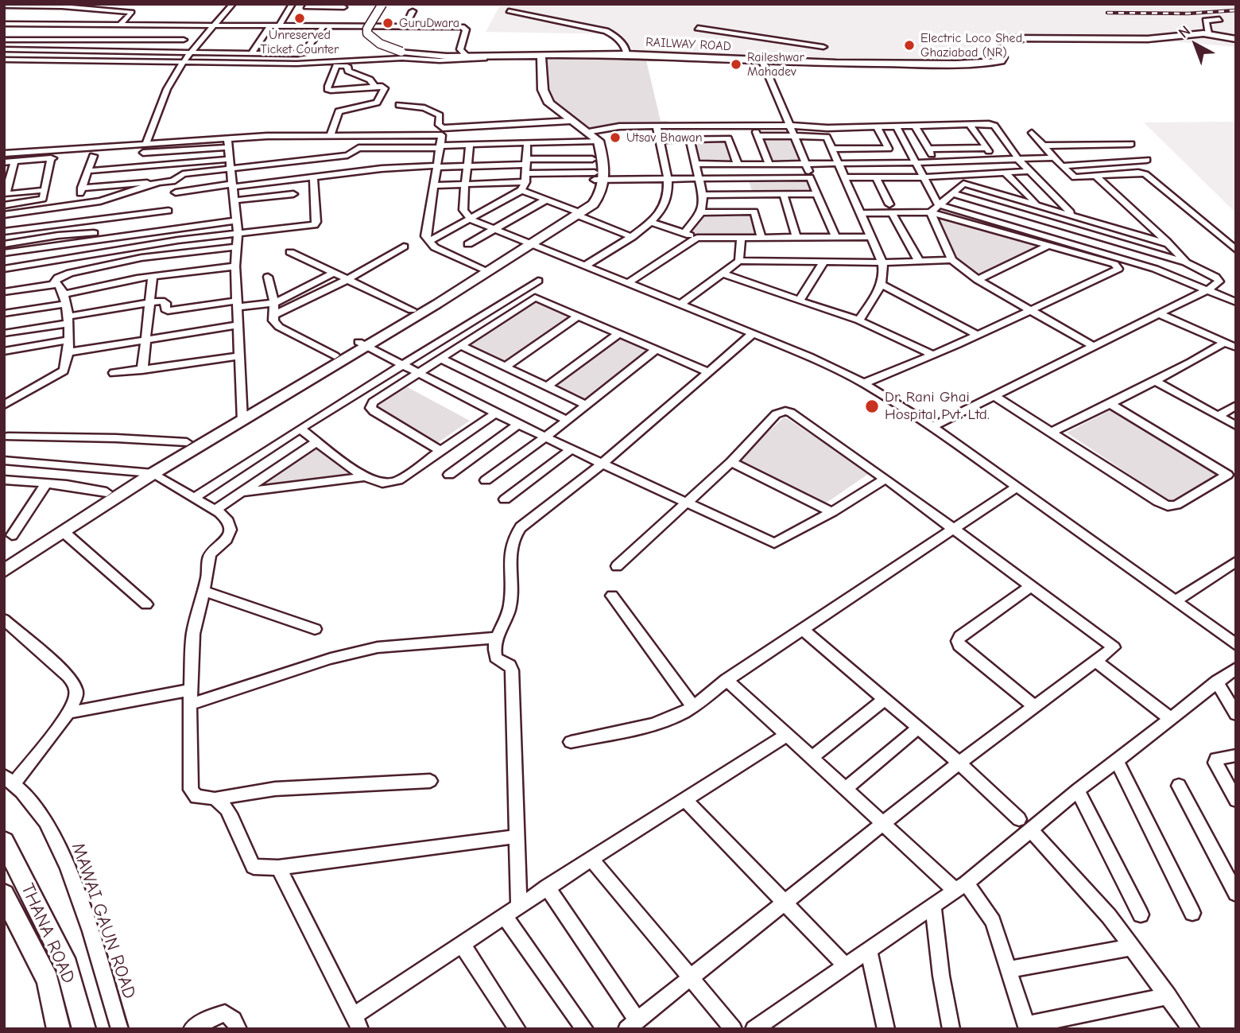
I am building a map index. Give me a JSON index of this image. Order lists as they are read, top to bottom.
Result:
{
  "streets": {
    "street": ["RAILWAY ROAD", "MAWAI GAUN ROAD", "THANA ROAD"]
  },
  "places": [
    "Unreserved Ticket Counter",
    "GuruDwara",
    "Electric Loco Shed, Ghaziabad (NR)",
    "Raileshwar Mahadev",
    "Utsav Bhawan",
    "Dr. Rani Ghai Hospital Pvt. Ltd."
  ],
  "north": "top left"
}
